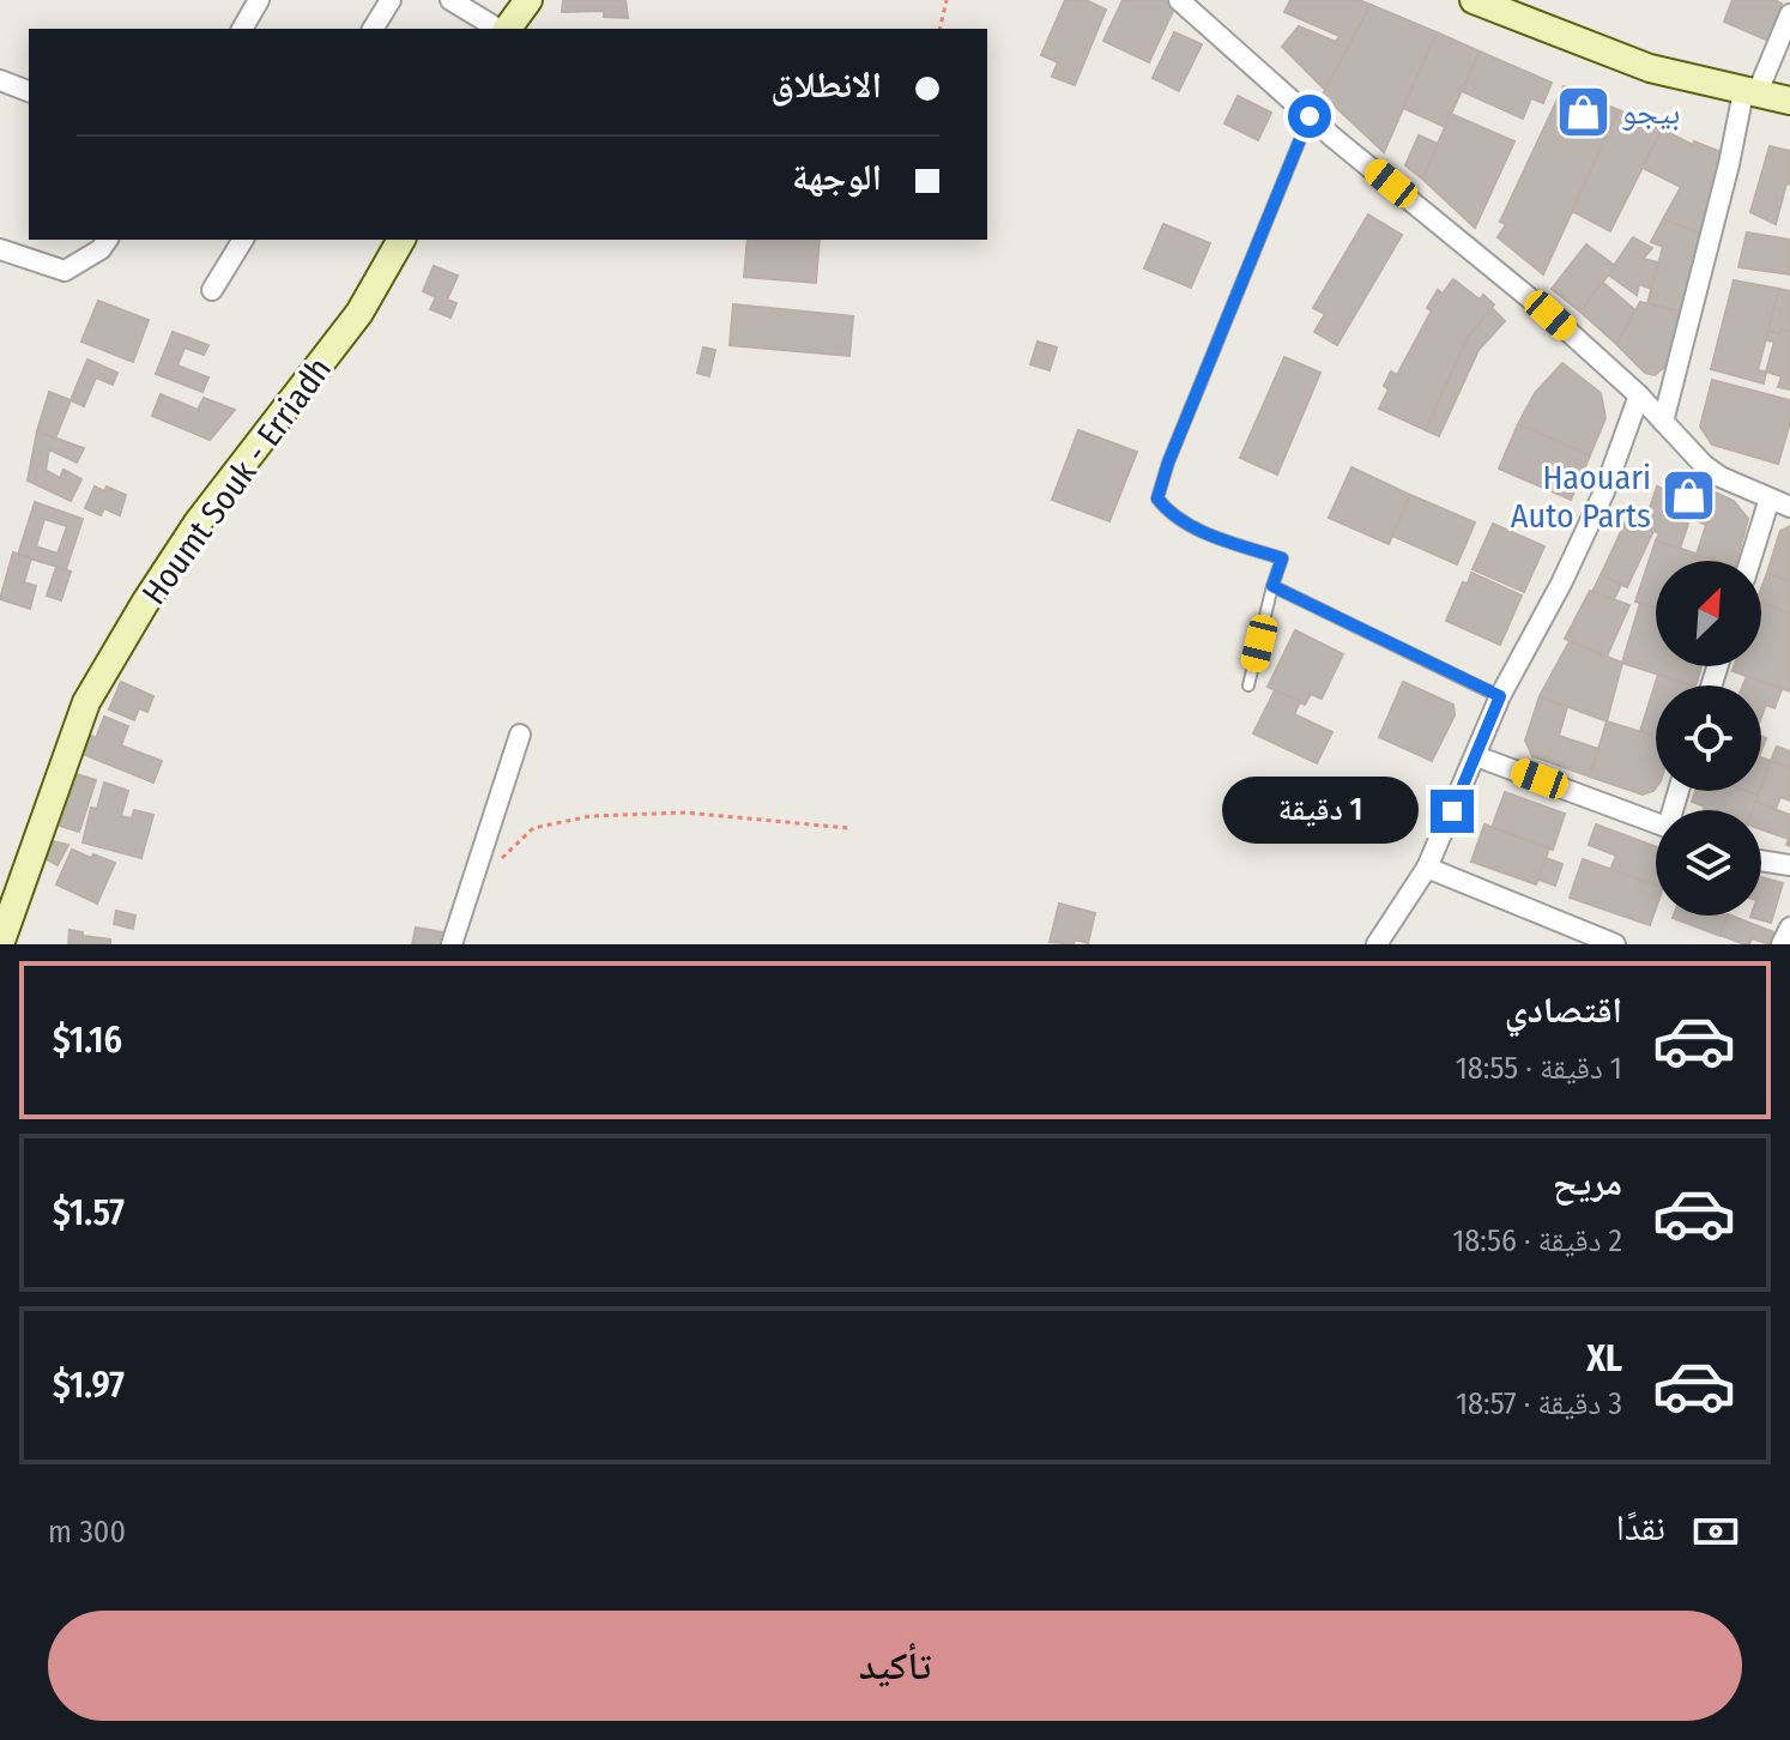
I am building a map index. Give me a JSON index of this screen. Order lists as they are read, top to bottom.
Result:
{
  "streets": {
    "street": ["Houmt Souk - Erriadh"]
  },
  "places": {
    "shop": ["بيجو", "Haouari Auto Parts"]
  },
  "north": "top right",
  "page": {
    "banner": ["الانطلاق", "الوجهة"],
    "bubble": "1 دقيقة",
    "list": [
      {
        "name": "اقتصادي",
        "note": "1 دقيقة · 18:55",
        "value": "$1.16"
      },
      {
        "name": "مريح",
        "note": "2 دقيقة · 18:56",
        "value": "$1.57"
      },
      {
        "name": "XL",
        "note": "3 دقيقة · 18:57",
        "value": "$1.97"
      }
    ],
    "pay": ["نقدًا", "300 m"],
    "buttons": "تأكيد"
  }
}
